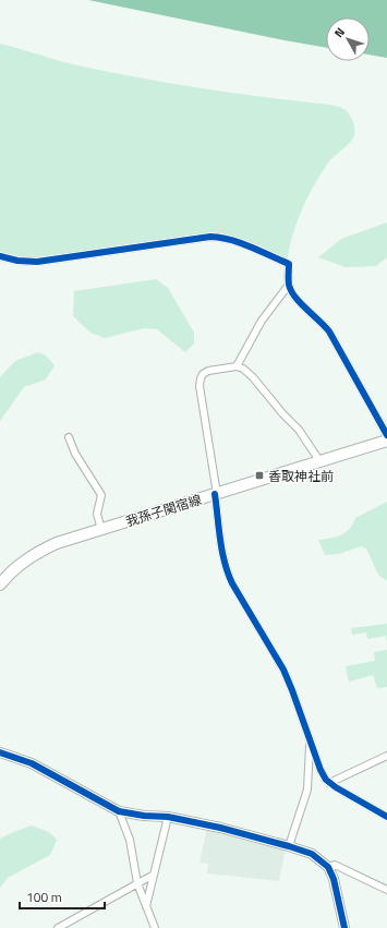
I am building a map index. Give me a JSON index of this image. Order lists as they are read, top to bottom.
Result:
{
  "streets": {
    "main road": ["我孫子関宿線"]
  },
  "places": {
    "transit": ["香取神社前"]
  },
  "scale_bar": "100 m",
  "north": "top left"
}
